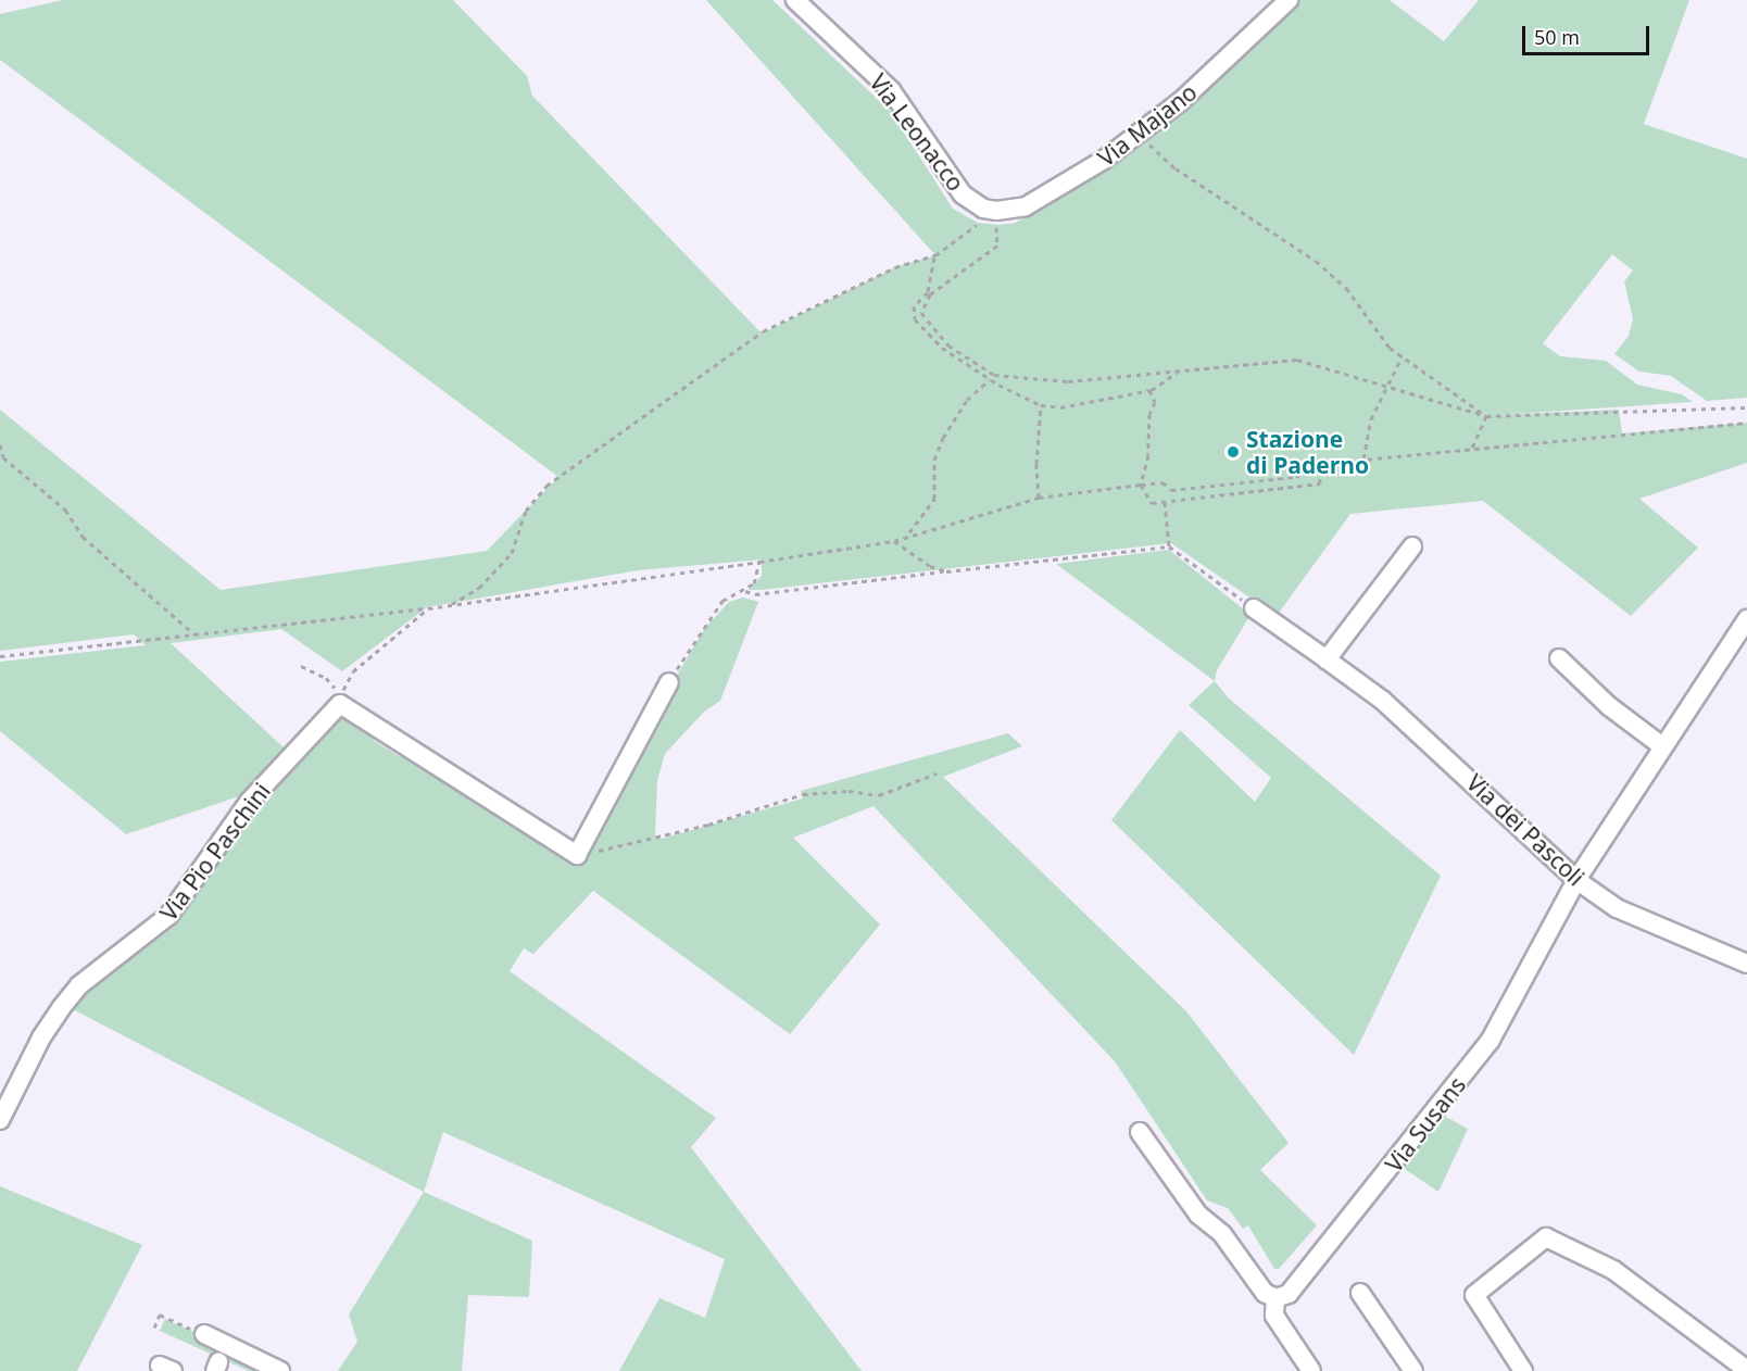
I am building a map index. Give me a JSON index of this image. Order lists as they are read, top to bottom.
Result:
{
  "streets": {
    "street": [
      "Via Majano",
      "Via Leonacco",
      "Via dei Pascoli",
      "Via Pio Paschini",
      "Via Susans"
    ]
  },
  "crossings": [
    ["Via Majano", "Via Leonacco"],
    ["Via dei Pascoli", "Via Susans"]
  ],
  "places": ["Stazione di Paderno"],
  "scale_bar": "50 m"
}
